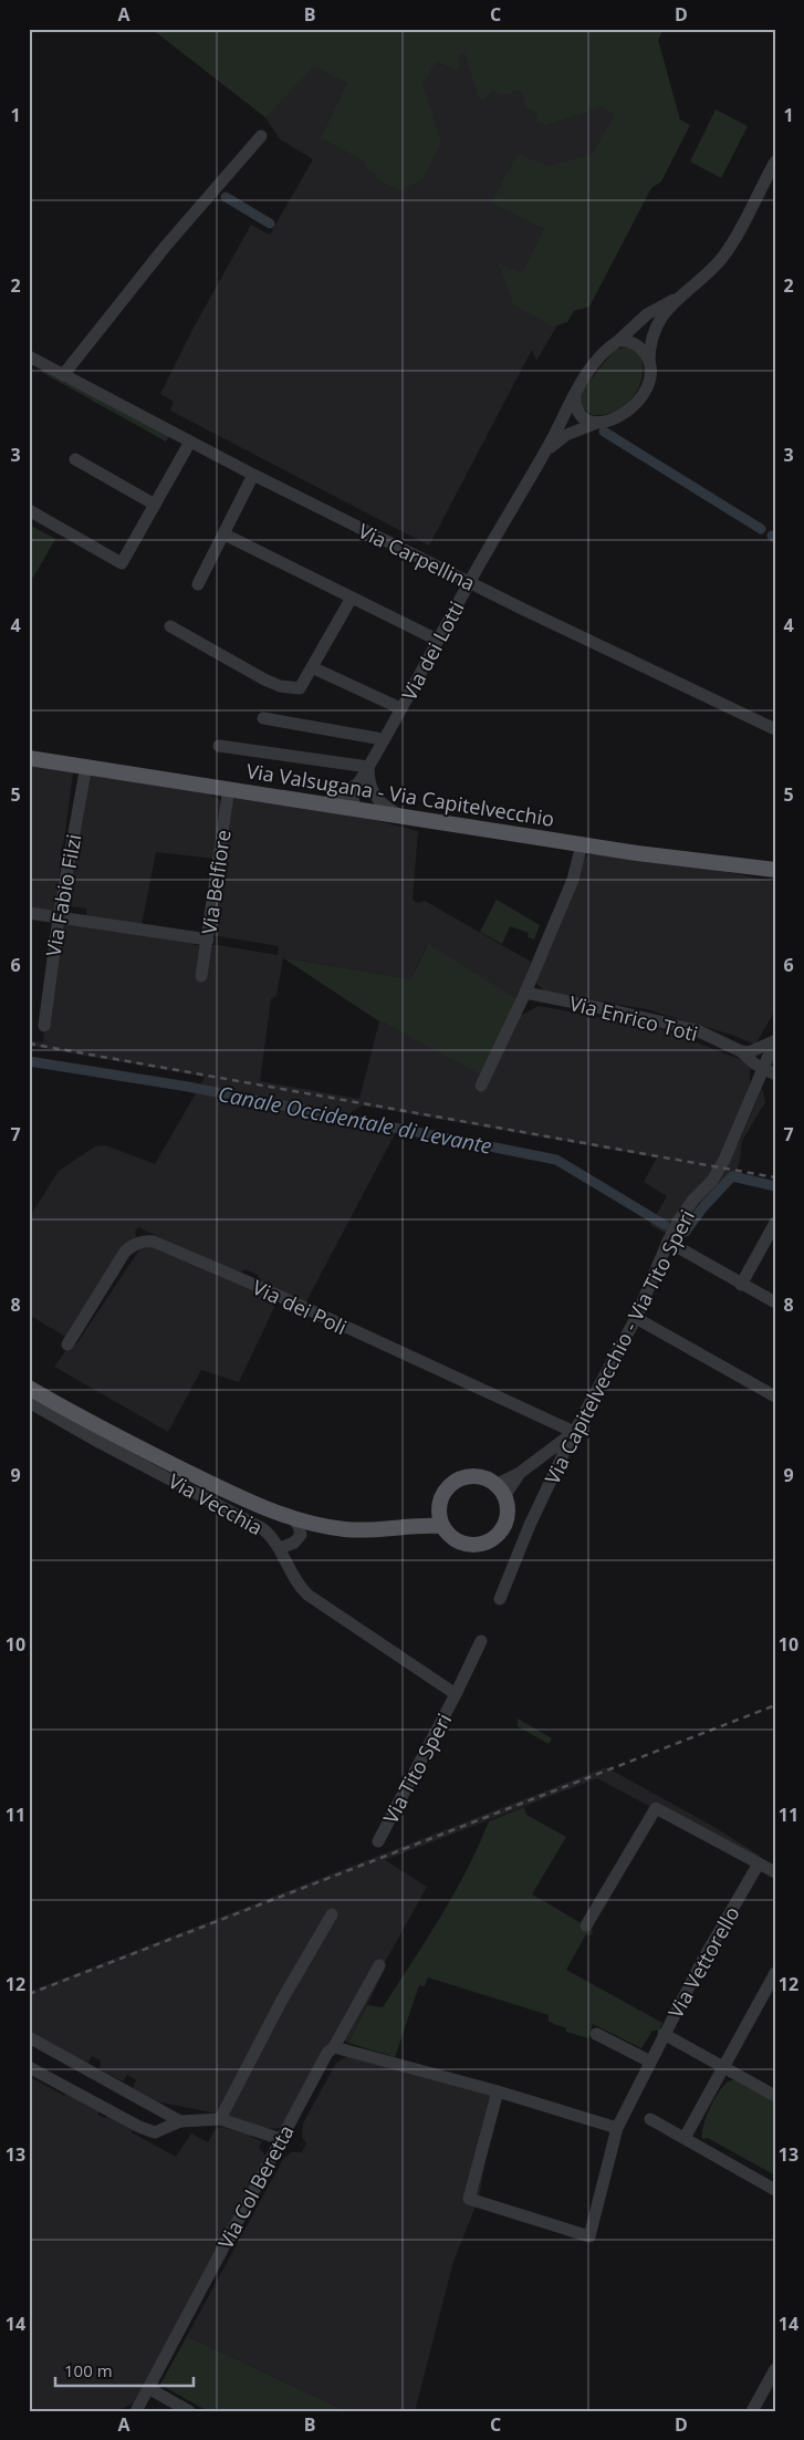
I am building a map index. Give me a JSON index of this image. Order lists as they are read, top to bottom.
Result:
{
  "streets": {
    "main road": ["Via Valsugana - Via Capitelvecchio"],
    "street": [
      "Via Carpellina",
      "Via dei Lotti",
      "Via Belfiore",
      "Via Fabio Filzi",
      "Via Enrico Toti",
      "Via dei Poli",
      "Via Capitelvecchio - Via Tito Speri",
      "Via Vecchia",
      "Via Tito Speri",
      "Via Vettorello",
      "Via Col Beretta"
    ]
  },
  "crossings": [
    ["Via Carpellina", "Via dei Lotti"],
    ["Via dei Lotti", "Via Valsugana - Via Capitelvecchio"],
    ["Via Valsugana - Via Capitelvecchio", "Via Belfiore"],
    ["Via Valsugana - Via Capitelvecchio", "Via Fabio Filzi"],
    ["Via Enrico Toti", "Via Capitelvecchio - Via Tito Speri"],
    ["Via dei Poli", "Via Capitelvecchio - Via Tito Speri"],
    ["Via Vecchia", "Via Tito Speri"]
  ],
  "water": ["Canale Occidentale di Levante"],
  "scale_bar": "100 m",
  "grid": {
    "columns": [
      "A",
      "B",
      "C",
      "D"
    ],
    "rows": [
      "1",
      "2",
      "3",
      "4",
      "5",
      "6",
      "7",
      "8",
      "9",
      "10",
      "11",
      "12",
      "13",
      "14"
    ]
  }
}
